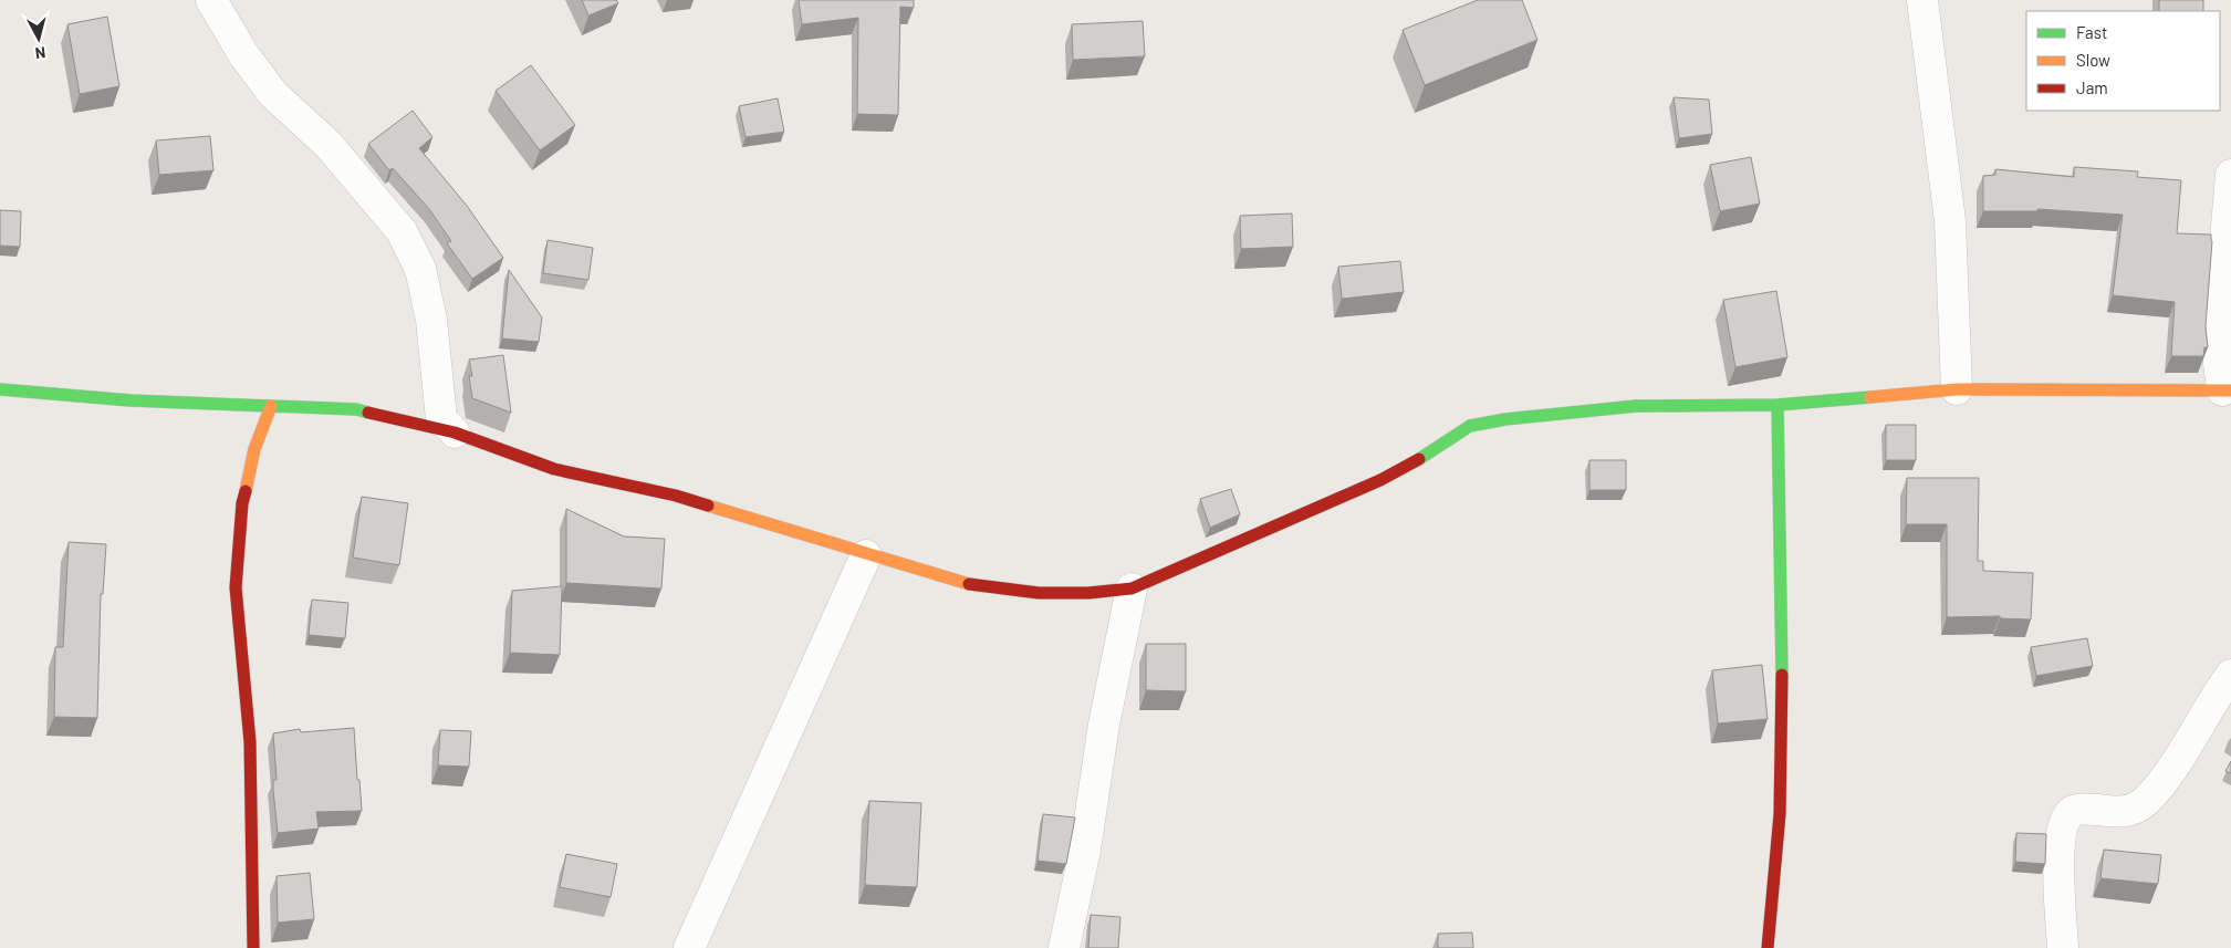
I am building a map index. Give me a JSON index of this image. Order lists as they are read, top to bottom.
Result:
{
  "legend": ["Fast", "Slow", "Jam"],
  "north": "bottom"
}
